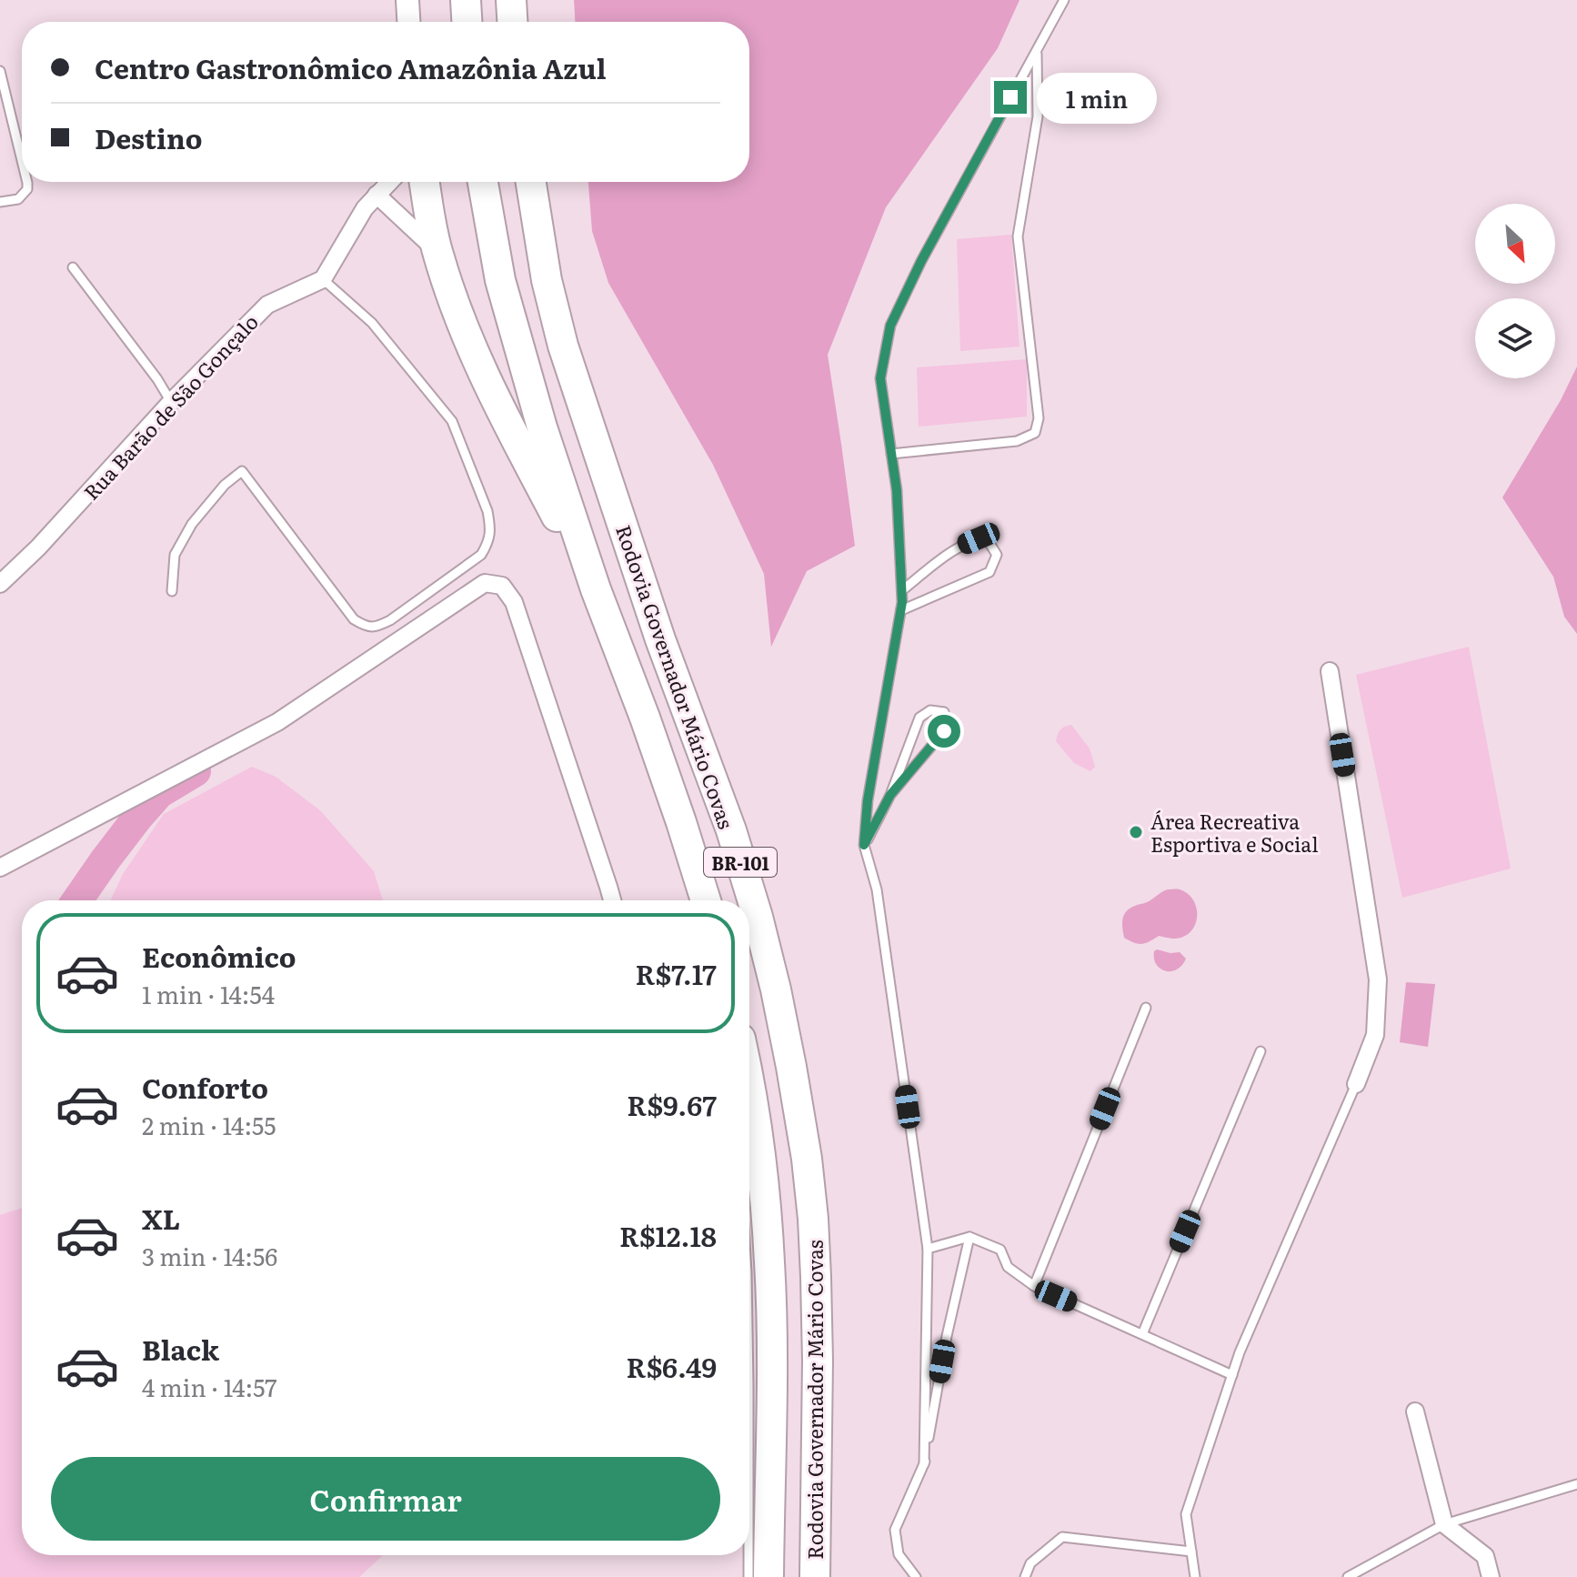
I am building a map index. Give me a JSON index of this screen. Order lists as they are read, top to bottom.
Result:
{
  "streets": {
    "highway": ["Rodovia Governador Mário Covas", "BR-101"],
    "street": ["Rua Barão de São Gonçalo"]
  },
  "places": ["Área Recreativa Esportiva e Social"],
  "north": "bottom right",
  "page": {
    "banner": ["Centro Gastronômico Amazônia Azul", "Destino"],
    "bubble": "1 min",
    "list": [
      {
        "name": "Econômico",
        "note": "1 min · 14:54",
        "value": "R$7.17"
      },
      {
        "name": "Conforto",
        "note": "2 min · 14:55",
        "value": "R$9.67"
      },
      {
        "name": "XL",
        "note": "3 min · 14:56",
        "value": "R$12.18"
      },
      {
        "name": "Black",
        "note": "4 min · 14:57",
        "value": "R$6.49"
      }
    ],
    "buttons": "Confirmar"
  }
}
